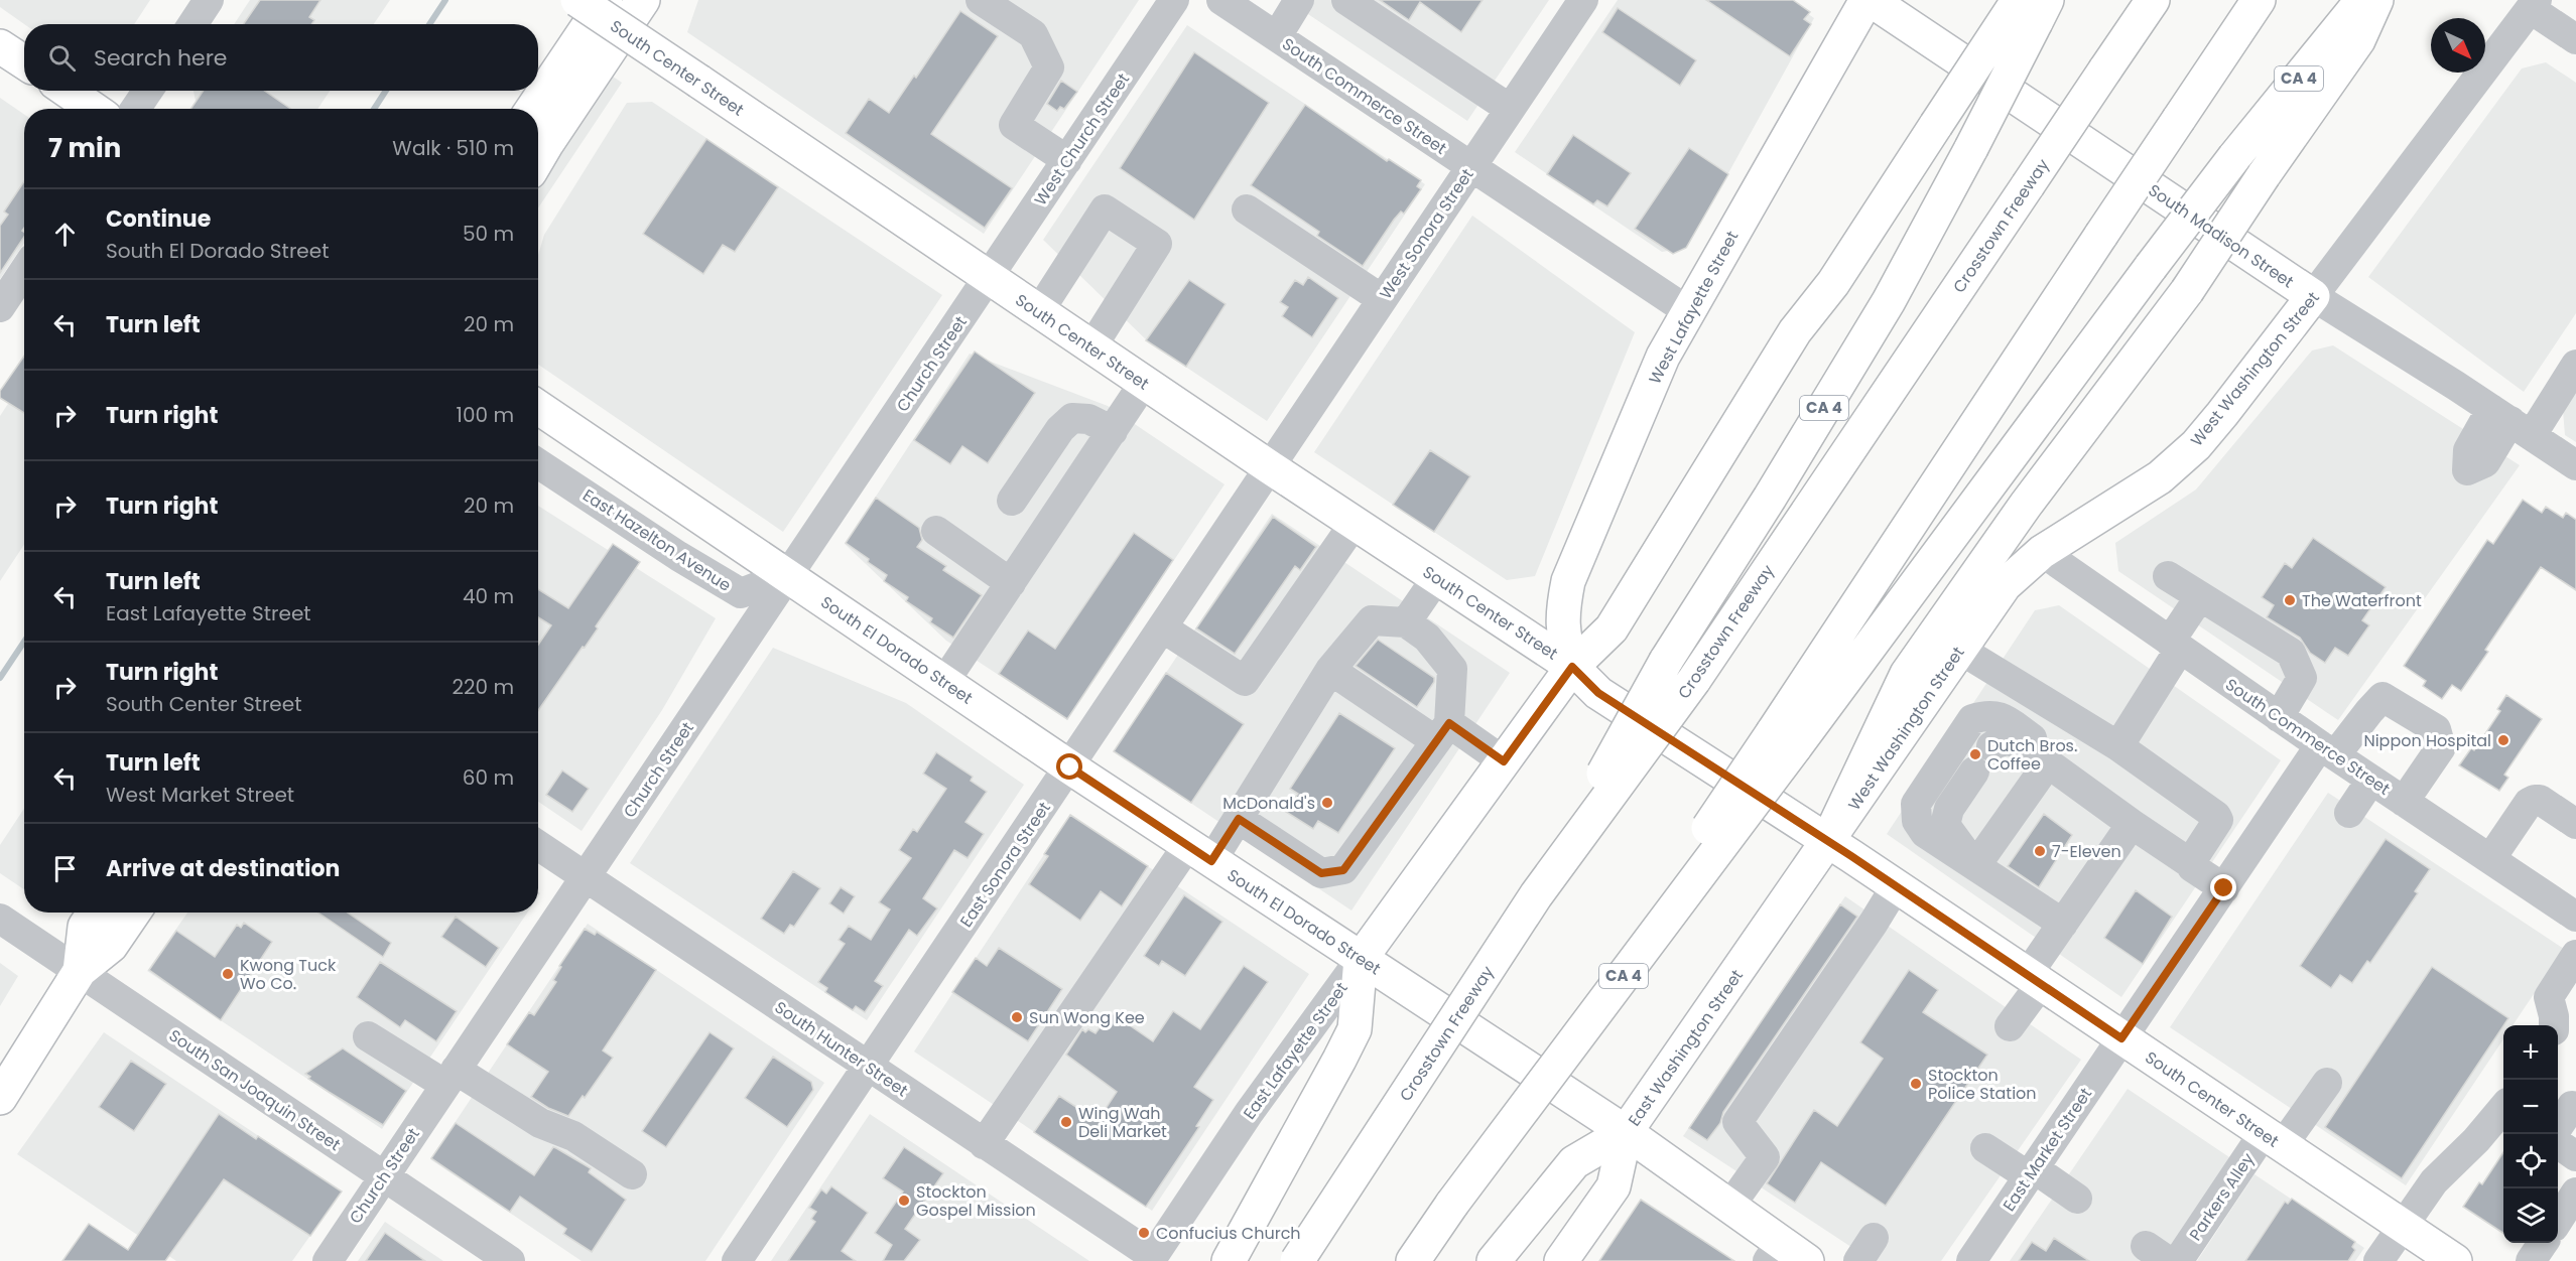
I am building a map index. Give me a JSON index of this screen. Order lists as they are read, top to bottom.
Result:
{
  "streets": {
    "main road": [
      "South Center Street",
      "CA 4",
      "Crosstown Freeway",
      "South Madison Street",
      "West Lafayette Street",
      "West Washington Street",
      "South El Dorado Street",
      "East Washington Street",
      "East Lafayette Street"
    ],
    "street": [
      "South Commerce Street",
      "West Church Street",
      "West Sonora Street",
      "Church Street",
      "East Hazelton Avenue",
      "East Sonora Street",
      "South Hunter Street",
      "South San Joaquin Street",
      "East Market Street",
      "Parkers Alley"
    ]
  },
  "crossings": [
    ["South Center Street", "West Church Street"],
    ["South Center Street", "West Sonora Street"],
    ["South Center Street", "West Lafayette Street"],
    ["South Center Street", "Church Street"],
    ["South Center Street", "West Washington Street"],
    ["South Center Street", "East Sonora Street"],
    ["South Center Street", "East Washington Street"],
    ["South Center Street", "East Lafayette Street"],
    ["South Center Street", "East Market Street"],
    ["South Center Street", "Parkers Alley"],
    ["CA 4", "Crosstown Freeway"],
    ["CA 4", "East Lafayette Street"],
    ["South Commerce Street", "West Sonora Street"],
    ["South Commerce Street", "West Lafayette Street"],
    ["South Commerce Street", "West Washington Street"],
    ["South Commerce Street", "East Market Street"],
    ["West Church Street", "Church Street"],
    ["West Sonora Street", "East Sonora Street"],
    ["South Madison Street", "West Lafayette Street"],
    ["South Madison Street", "West Washington Street"],
    ["West Lafayette Street", "East Lafayette Street"],
    ["Church Street", "East Hazelton Avenue"],
    ["Church Street", "South El Dorado Street"],
    ["Church Street", "South Hunter Street"],
    ["Church Street", "South San Joaquin Street"],
    ["West Washington Street", "East Washington Street"],
    ["East Hazelton Avenue", "South El Dorado Street"],
    ["South El Dorado Street", "East Sonora Street"],
    ["South El Dorado Street", "East Washington Street"],
    ["South El Dorado Street", "East Lafayette Street"],
    ["East Sonora Street", "South Hunter Street"],
    ["South Hunter Street", "East Lafayette Street"]
  ],
  "places": [
    "The Waterfront",
    "Nippon Hospital",
    "Dutch Bros. Coffee",
    "McDonald's",
    "7-Eleven",
    "Kwong Tuck Wo Co.",
    "Sun Wong Kee",
    "Stockton Police Station",
    "Wing Wah Deli Market",
    "Stockton Gospel Mission",
    "Confucius Church"
  ],
  "north": "bottom right",
  "page": {
    "search": "Search here",
    "heading": ["7 min", "Walk · 510 m"],
    "list": [
      ["Continue", "South El Dorado Street", "50 m"],
      ["Turn left", "20 m"],
      ["Turn right", "100 m"],
      ["Turn right", "20 m"],
      ["Turn left", "East Lafayette Street", "40 m"],
      ["Turn right", "South Center Street", "220 m"],
      ["Turn left", "West Market Street", "60 m"],
      "Arrive at destination"
    ],
    "map_buttons": ["+", "−"]
  }
}
